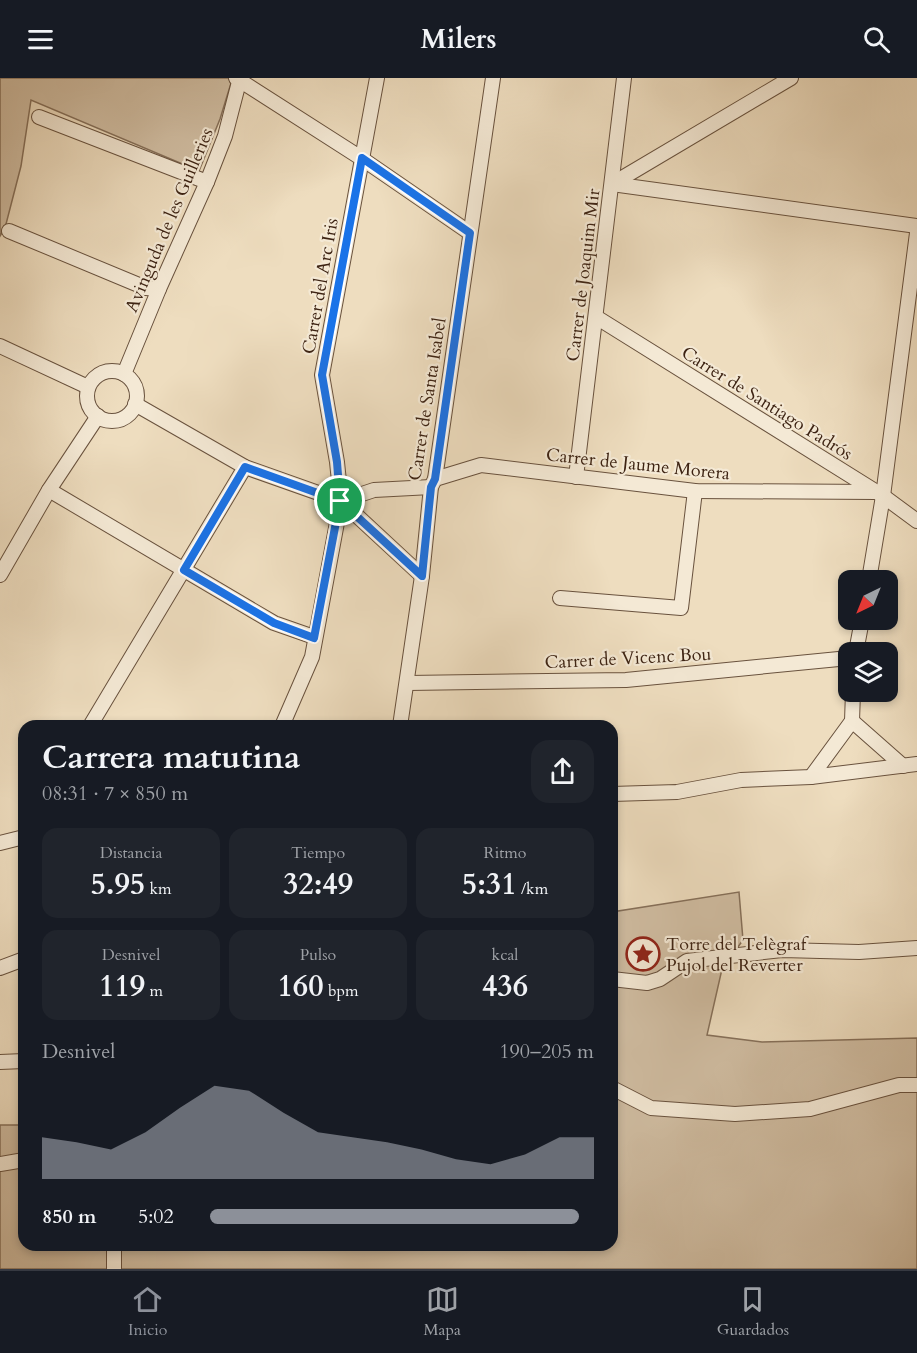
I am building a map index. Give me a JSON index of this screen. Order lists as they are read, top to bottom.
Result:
{
  "streets": {
    "street": [
      "Avinguda de les Guilleries",
      "Carrer de Joaquim Mir",
      "Carrer del Arc Iris",
      "Carrer de Santa Isabel",
      "Carrer de Santiago Padrós",
      "Carrer de Jaume Morera",
      "Carrer de Vicenc Bou"
    ]
  },
  "crossings": [
    ["Carrer de Joaquim Mir", "Carrer de Santiago Padrós"],
    ["Carrer de Joaquim Mir", "Carrer de Jaume Morera"],
    ["Carrer del Arc Iris", "Carrer de Jaume Morera"],
    ["Carrer de Santa Isabel", "Carrer de Jaume Morera"],
    ["Carrer de Santa Isabel", "Carrer de Vicenc Bou"],
    ["Carrer de Santiago Padrós", "Carrer de Jaume Morera"]
  ],
  "places": {
    "place": ["Torre del Telègraf Pujol del Reverter"]
  },
  "north": "bottom left",
  "page": {
    "header": "Milers",
    "heading": ["Carrera matutina", "08:31 · 7 × 850 m"],
    "stats": [
      ["Distancia", "5.95 km"],
      ["Tiempo", "32:49"],
      ["Ritmo", "5:31 /km"],
      ["Desnivel", "119 m"],
      ["Pulso", "160 bpm"],
      ["kcal", "436"]
    ],
    "chart": ["Desnivel", "190–205 m"],
    "list": [
      {
        "name": "850 m",
        "note": "5:02"
      }
    ],
    "tabs": ["Inicio", "Mapa", "Guardados"]
  }
}
